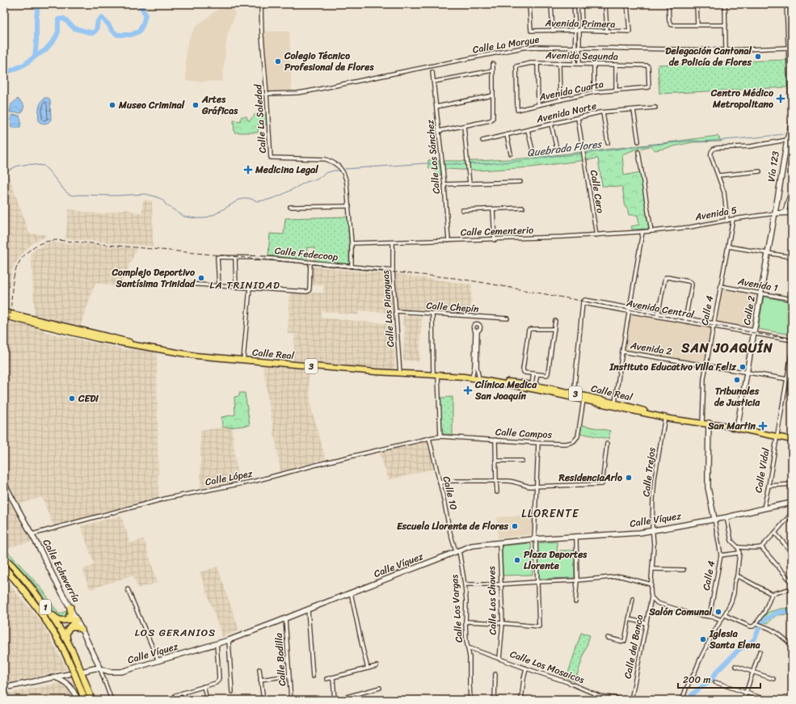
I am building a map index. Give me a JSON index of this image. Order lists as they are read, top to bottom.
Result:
{
  "streets": {
    "highway": ["1"],
    "main road": [
      "Vía 123",
      "Avenida 5",
      "Calle 4",
      "Calle 2",
      "Calle Real",
      "3",
      "Calle Víquez",
      "Calle Echeverría"
    ],
    "street": [
      "Avenida Primera",
      "Calle La Morgue",
      "Avenida Segunda",
      "Avenida Cuarta",
      "Avenida Norte",
      "Calle La Soledad",
      "Calle Los Sánchez",
      "Calle Cero",
      "Calle Cementerio",
      "Calle Fedecoop",
      "Avenida 1",
      "Calle Chepín",
      "Calle Los Pianguas",
      "Avenida Central",
      "Avenida 2",
      "Calle Campos",
      "Calle Vidal",
      "Calle Trejos",
      "Calle López",
      "Calle 10",
      "Calle Los Chaves",
      "Calle Los Vargas",
      "Calle del Banco",
      "Calle Badilla",
      "Calle Los Mosaicos"
    ]
  },
  "crossings": [
    ["Calle La Morgue", "Calle La Soledad"],
    ["Avenida Segunda", "Avenida Cuarta"],
    ["Avenida Norte", "Calle Cero"],
    ["Calle La Soledad", "Calle Cementerio"],
    ["Calle La Soledad", "Calle Fedecoop"],
    ["Calle Los Sánchez", "Calle Cementerio"],
    ["Vía 123", "Avenida 5"],
    ["Vía 123", "Calle 2"],
    ["Calle Cero", "Calle Cementerio"],
    ["Avenida 5", "Calle Cementerio"],
    ["Avenida 5", "Calle 4"],
    ["Avenida 5", "Calle 2"],
    ["Calle Cementerio", "Calle Los Pianguas"],
    ["Calle Fedecoop", "Calle Los Pianguas"],
    ["Avenida 1", "Calle 4"],
    ["Avenida 1", "Calle 2"],
    ["Calle Chepín", "Calle Los Pianguas"],
    ["Calle Los Pianguas", "Calle Real"],
    ["Avenida Central", "Calle 4"],
    ["Avenida Central", "Calle 2"],
    ["Calle 4", "Avenida 2"],
    ["Calle 4", "Calle Real"],
    ["Calle 4", "Calle Víquez"],
    ["Calle 2", "Avenida 2"],
    ["Calle 2", "Calle Real"],
    ["Avenida 2", "Calle Vidal"],
    ["Calle Real", "Calle Campos"],
    ["Calle Real", "Calle Vidal"],
    ["Calle Real", "Calle Trejos"],
    ["Calle Campos", "Calle López"],
    ["Calle Campos", "Calle 10"],
    ["Calle Vidal", "Calle Víquez"],
    ["Calle Trejos", "Calle Víquez"],
    ["Calle Trejos", "Calle del Banco"],
    ["Calle López", "Calle 10"],
    ["Calle López", "Calle Echeverría"],
    ["Calle 10", "Calle Víquez"],
    ["Calle 10", "Calle Los Vargas"],
    ["Calle Víquez", "Calle Echeverría"],
    ["Calle Víquez", "Calle Los Chaves"],
    ["Calle Víquez", "Calle Los Vargas"],
    ["Calle Víquez", "Calle Badilla"],
    ["Calle Los Chaves", "Calle Los Mosaicos"],
    ["Calle Los Vargas", "Calle Los Mosaicos"]
  ],
  "districts": [
    "LA TRINIDAD",
    "SAN JOAQUÍN",
    "LLORENTE",
    "LOS GERANIOS"
  ],
  "water": ["Quebrada Flores"],
  "places": {
    "other": [
      "Delegación Cantonal de Policía de Flores",
      "Colegio Técnico Profesional de Flores",
      "Museo Criminal",
      "Artes Gráficas",
      "Complejo Deportivo Santísima Trinidad",
      "Instituto Educativo Villa Feliz",
      "Tribunales de Justicia",
      "CEDI",
      "ResidenciaArlo",
      "Escuela Llorente de Flores",
      "Plaza Deportes Llorente",
      "Salón Comunal",
      "Iglesia Santa Elena"
    ],
    "health": [
      "Centro Médico Metropolitano",
      "Medicina Legal",
      "Clínica Medica San Joaquín",
      "San Martin"
    ]
  },
  "scale_bar": "200 m"
}
